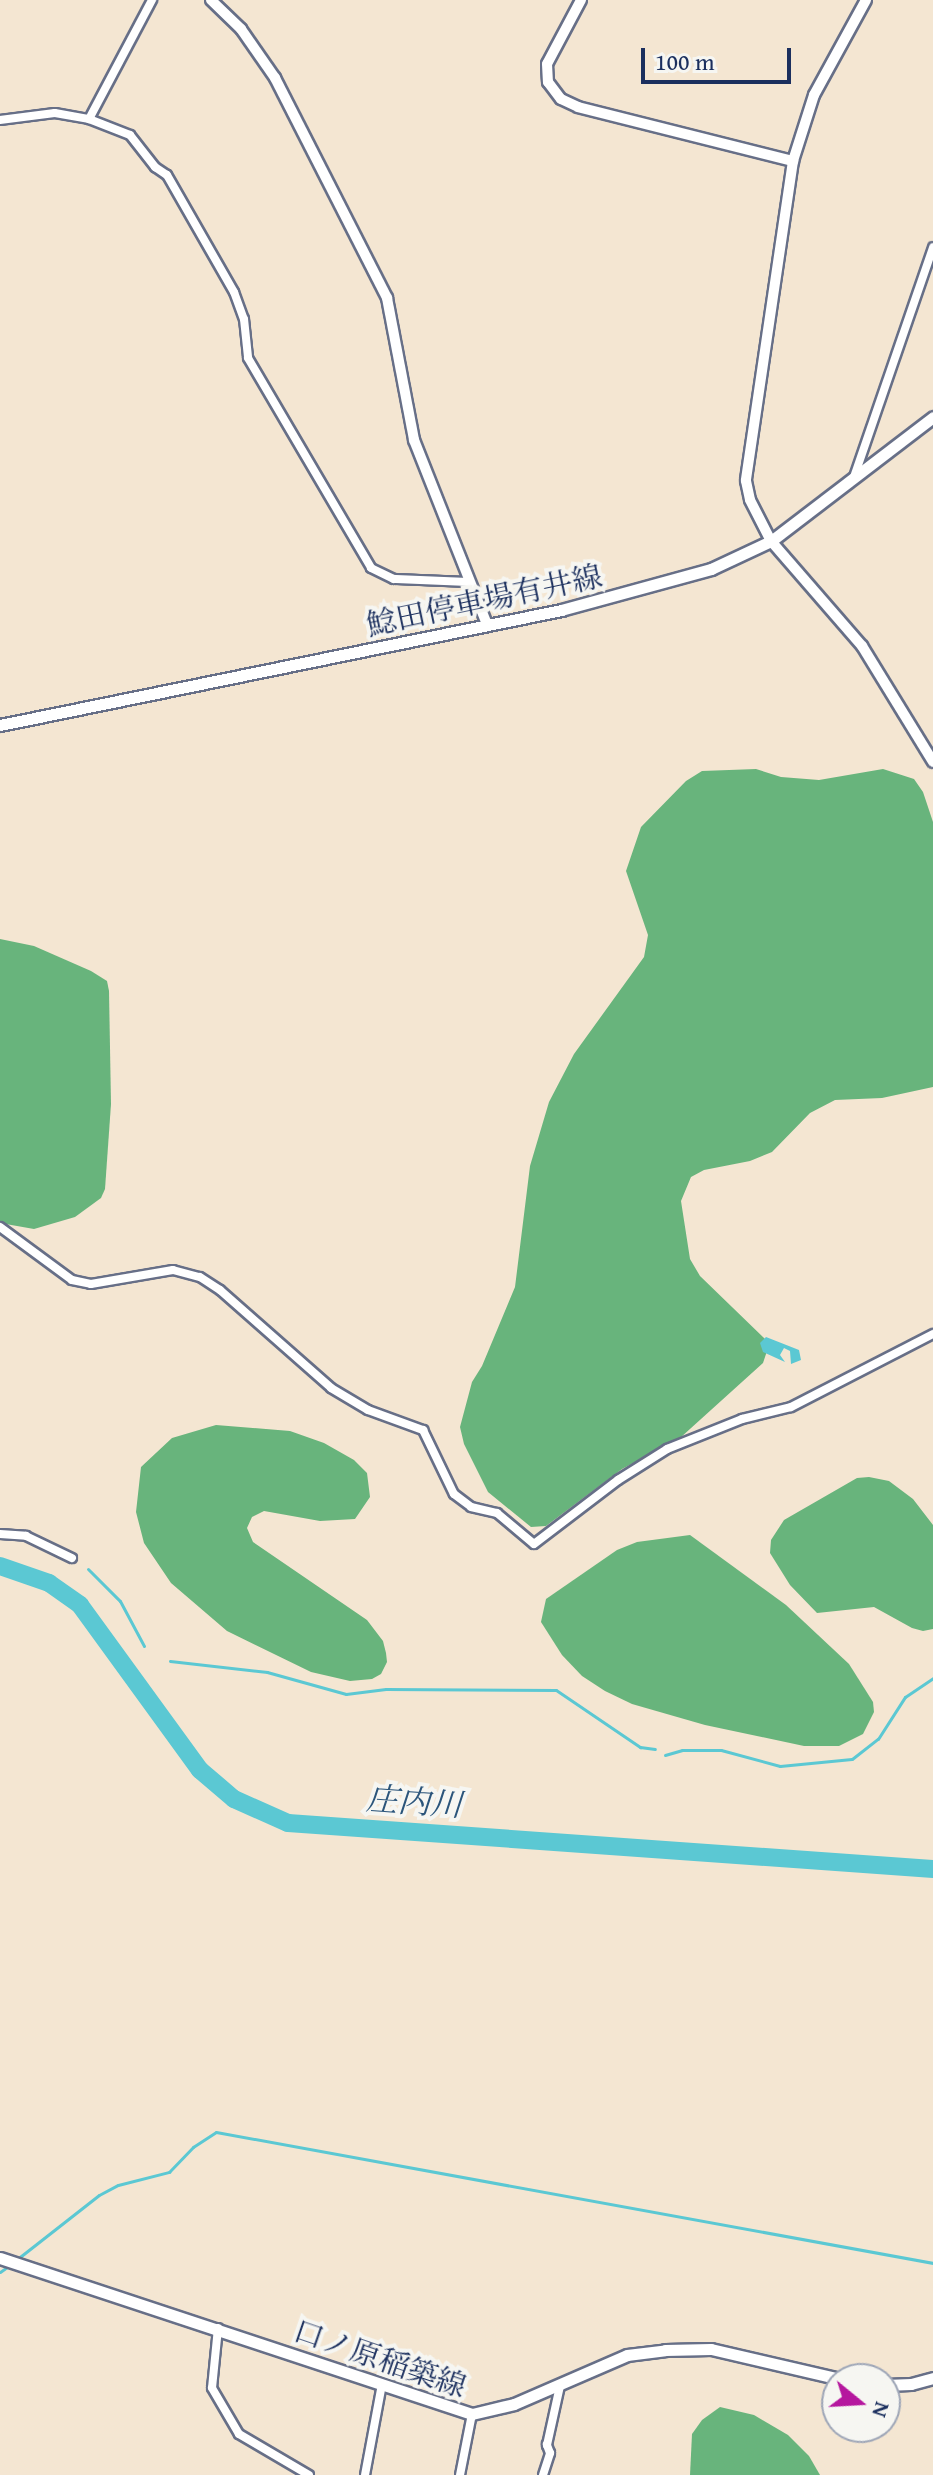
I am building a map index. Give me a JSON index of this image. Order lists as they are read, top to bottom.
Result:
{
  "streets": {
    "main road": ["鯰田停車場有井線", "口ノ原稲築線"]
  },
  "water": ["庄内川"],
  "scale_bar": "100 m",
  "north": "right"
}
